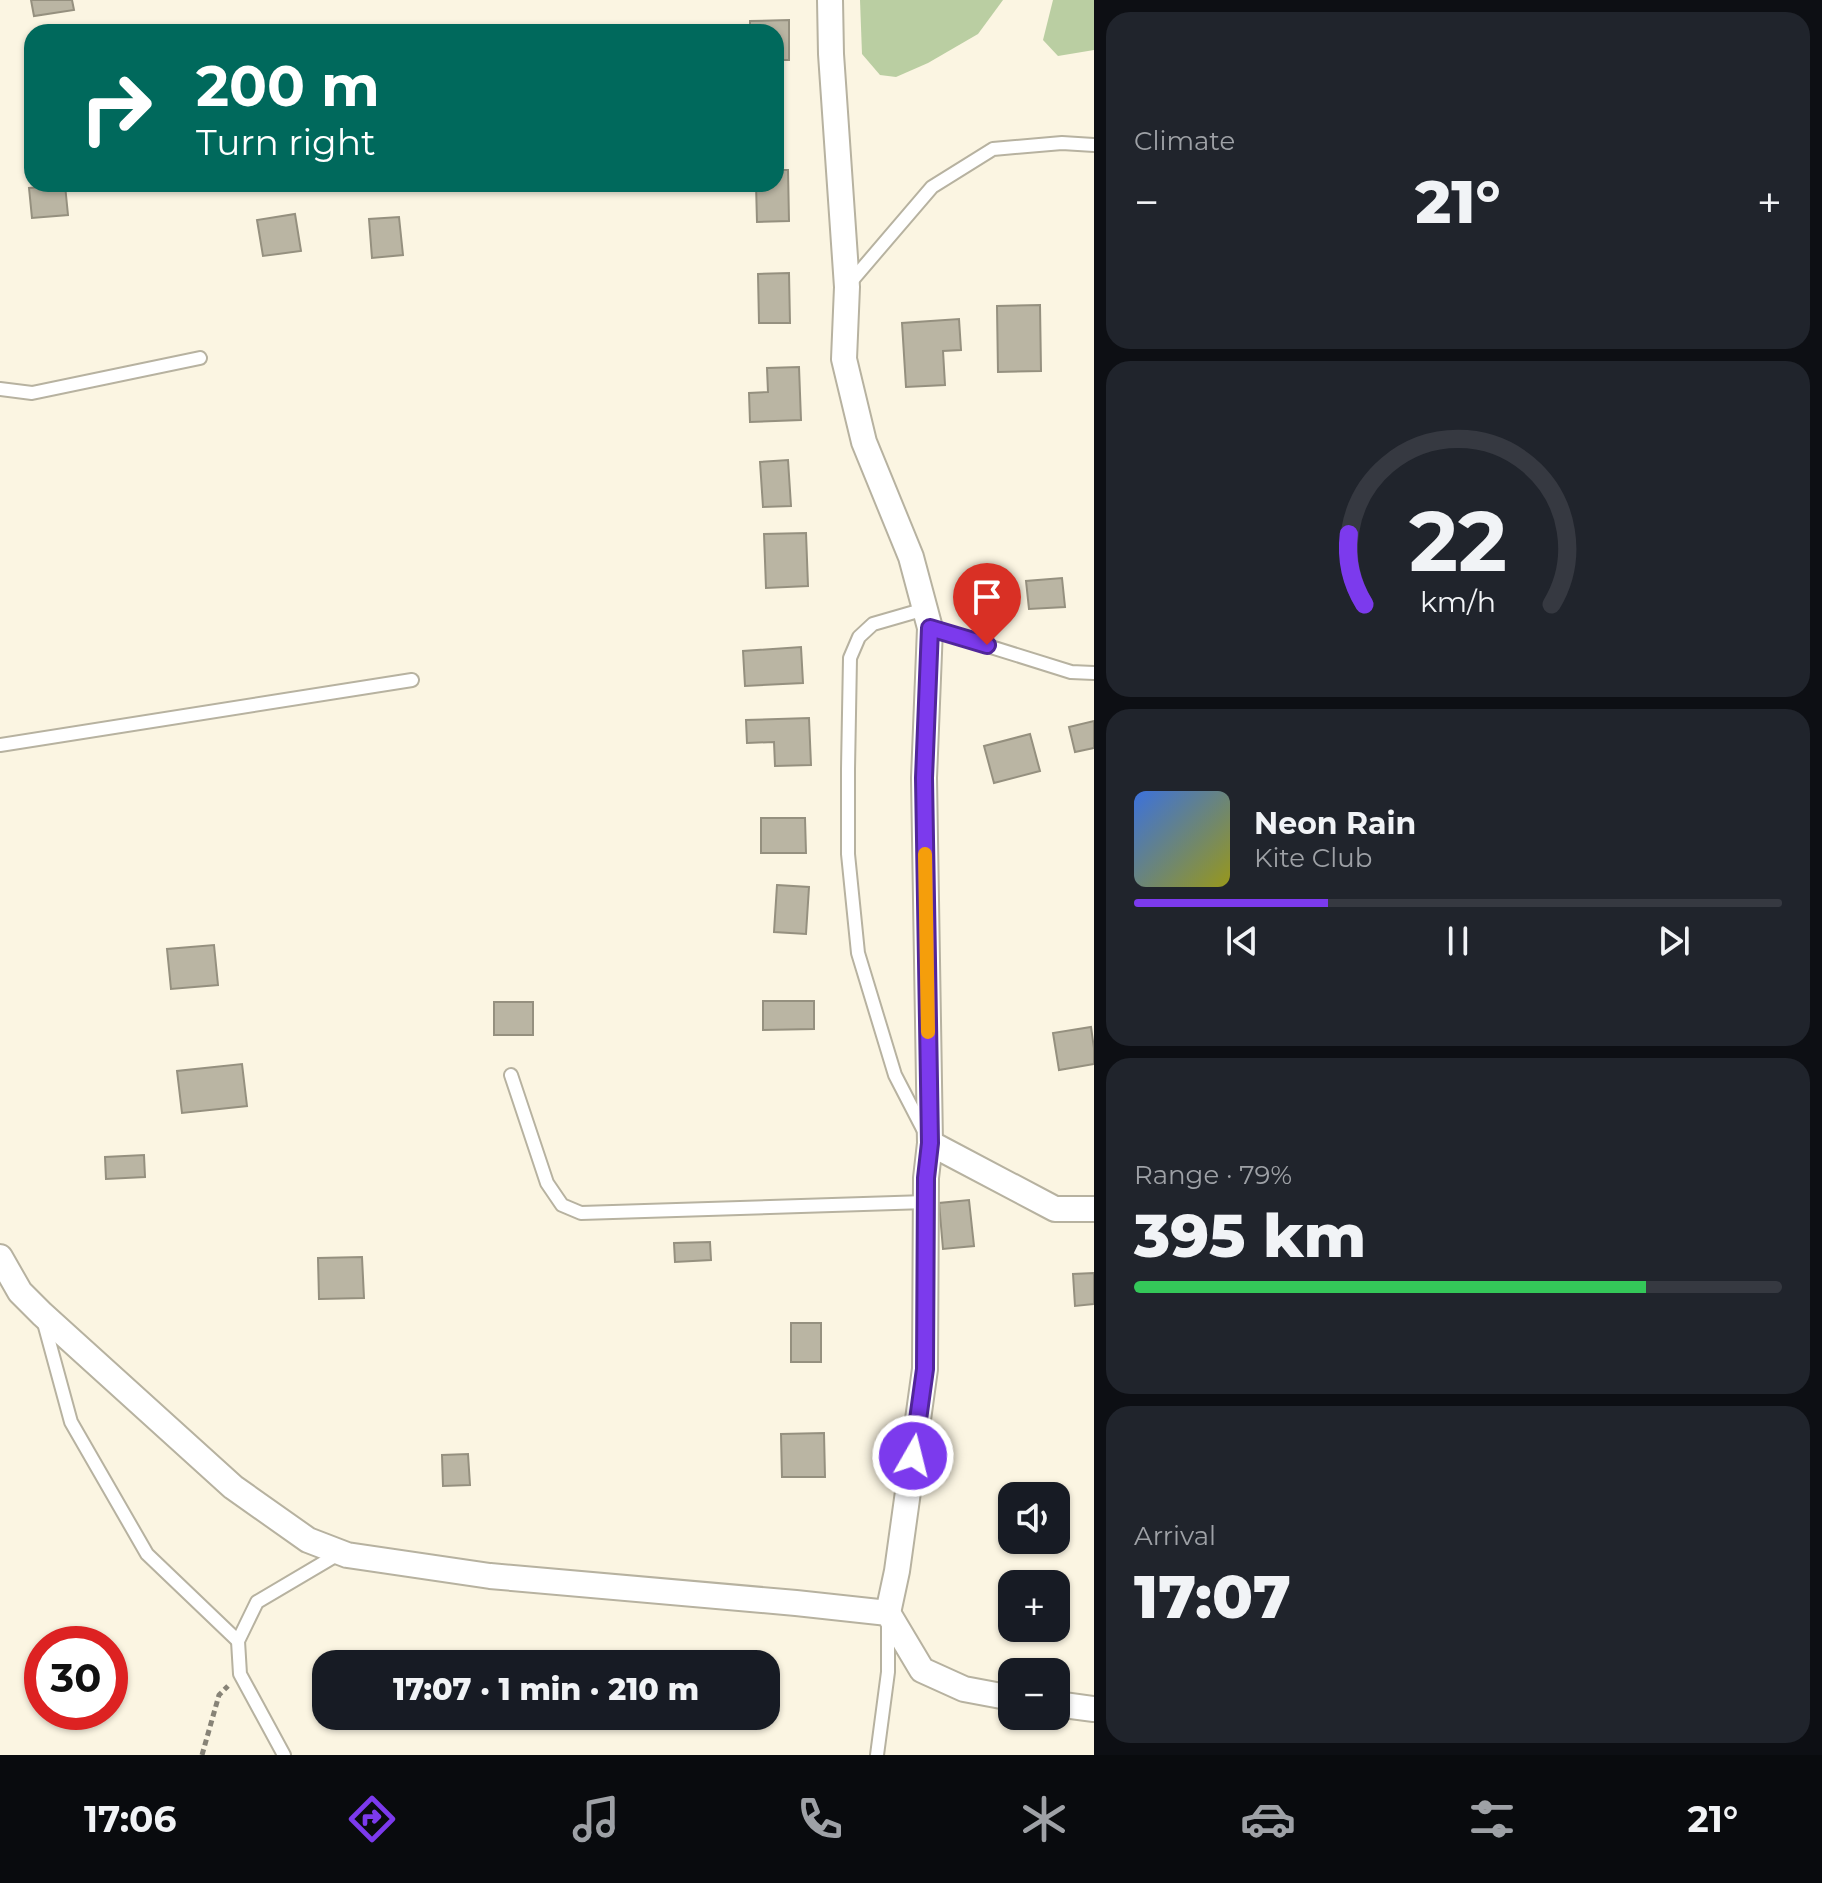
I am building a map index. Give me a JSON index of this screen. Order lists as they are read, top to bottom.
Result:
{
  "page": {
    "tile": [
      "Climate",
      ["Range · 79%", "395 km"],
      ["Arrival", "17:07"]
    ],
    "turn": ["200 m", "Turn right"],
    "heat": ["−", "21°", "+"],
    "song": ["Neon Rain", "Kite Club"],
    "map_buttons": ["+", "−"],
    "limit": "30",
    "trip": "17:07 · 1 min · 210 m",
    "tabs": ["17:06", "21°"],
    "gauge": ["22", "km/h"]
  }
}
